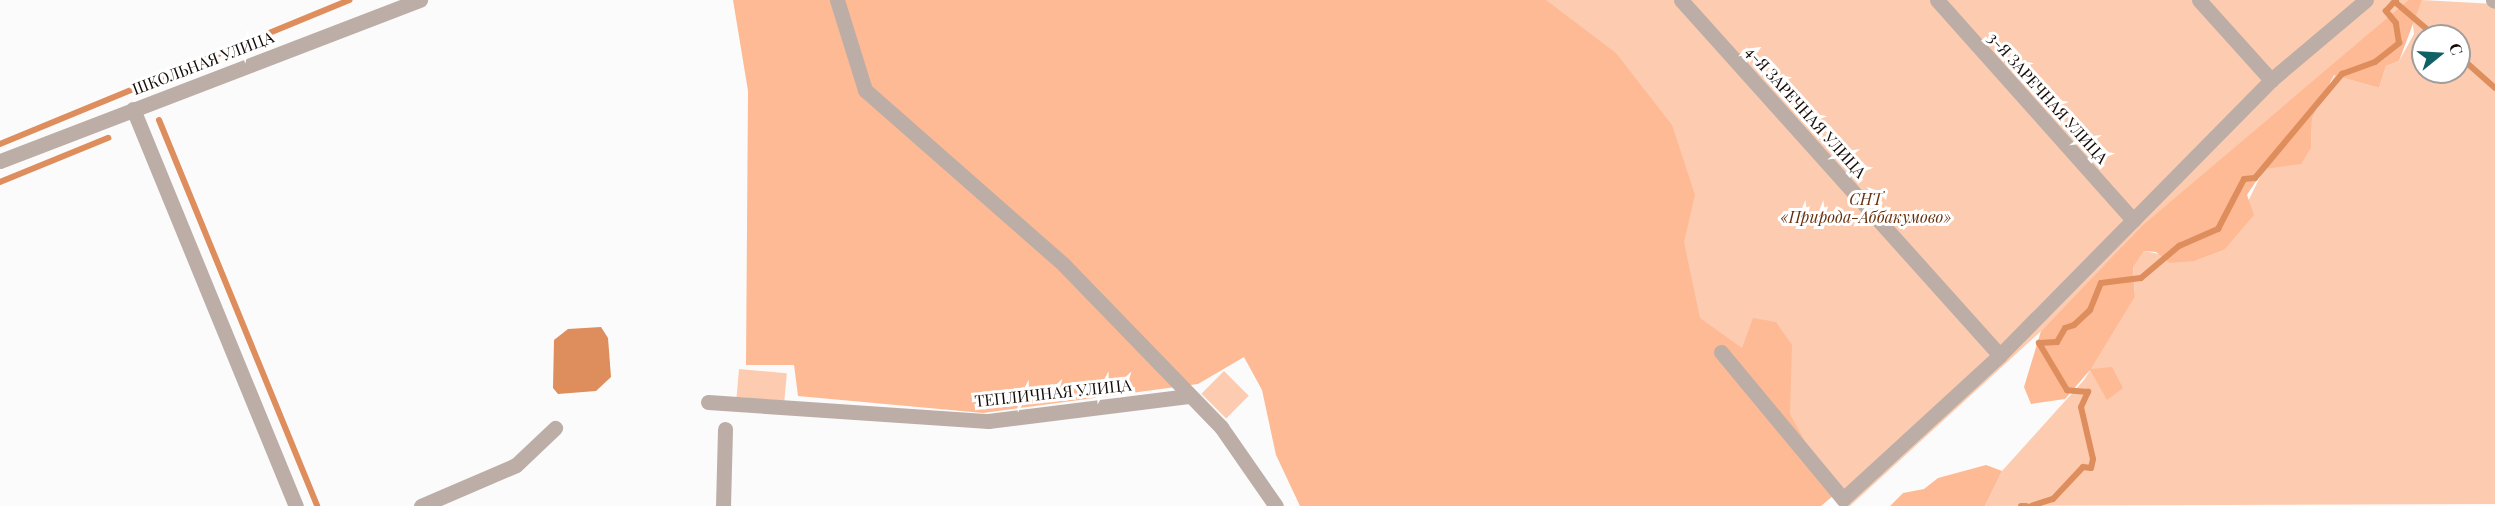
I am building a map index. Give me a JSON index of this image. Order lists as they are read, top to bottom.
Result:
{
  "streets": {
    "street": [
      "ШКОЛЬНАЯ УЛИЦА",
      "3-Я ЗАРЕЧНАЯ УЛИЦА",
      "4-Я ЗАРЕЧНАЯ УЛИЦА",
      "ТЕПЛИЧНАЯ УЛИЦА"
    ]
  },
  "parks": ["СНТ «Природа-Аббакумово»"],
  "north": "right"
}
